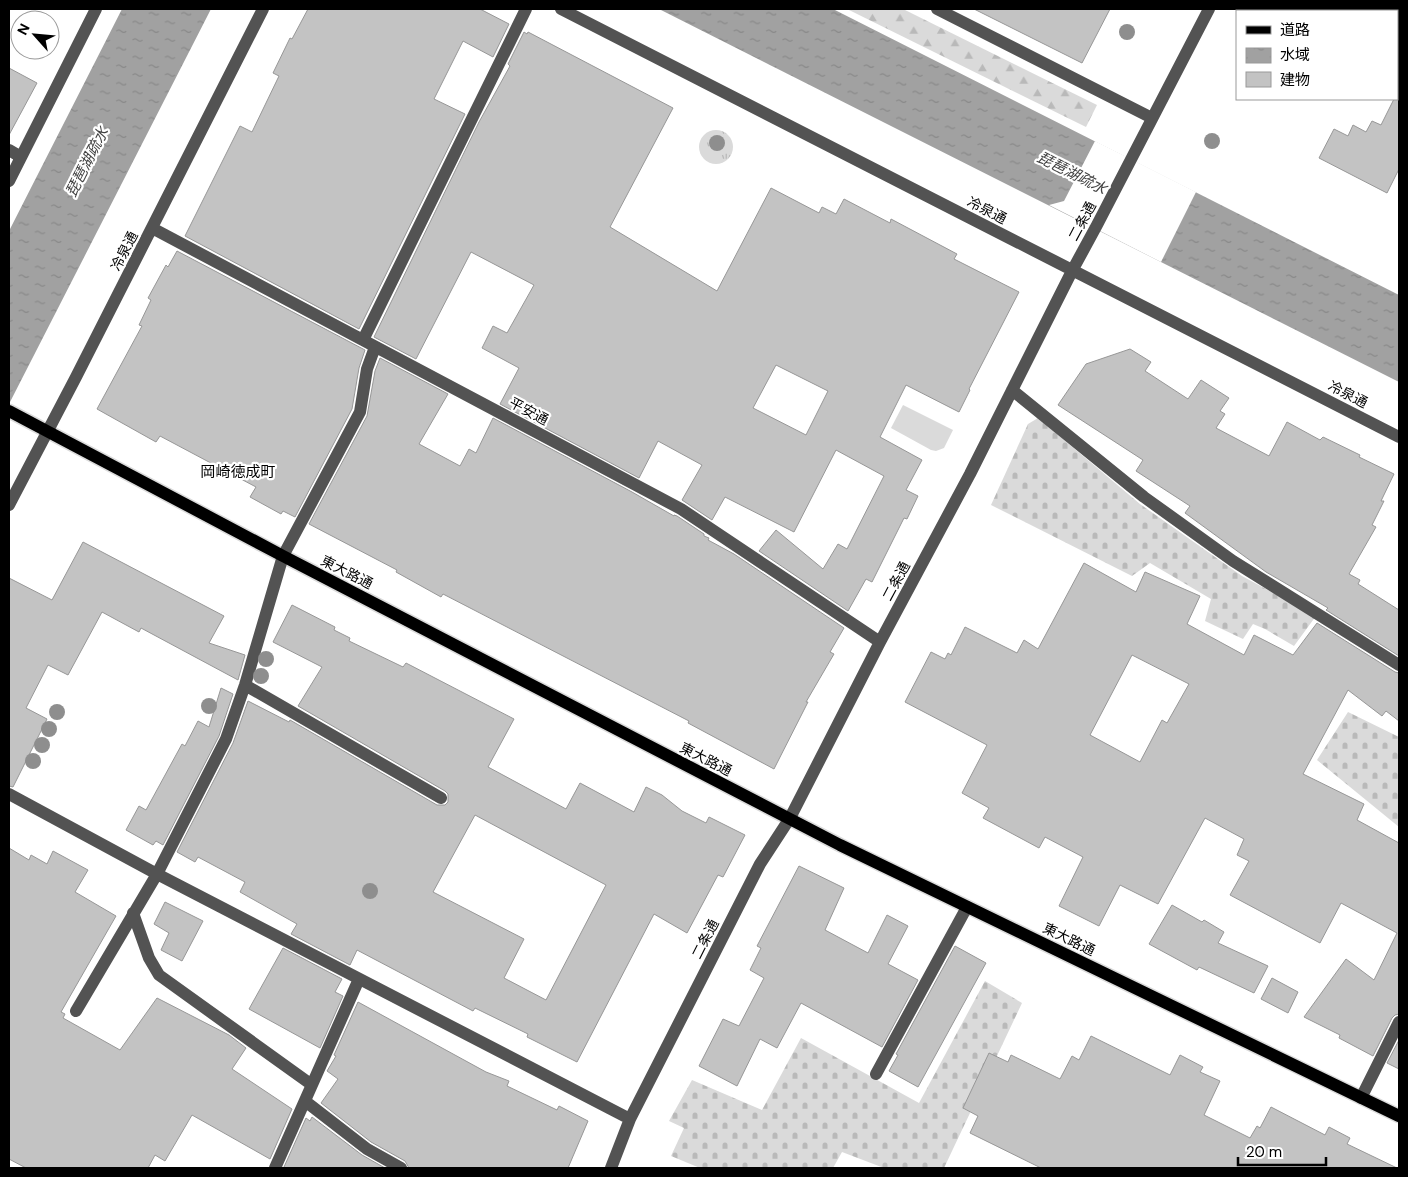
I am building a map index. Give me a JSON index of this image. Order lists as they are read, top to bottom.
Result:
{
  "streets": {
    "main road": ["東大路通"],
    "street": ["冷泉通", "二条通", "平安通"]
  },
  "crossings": [
    ["冷泉通", "二条通"],
    ["冷泉通", "平安通"],
    ["冷泉通", "東大路通"],
    ["二条通", "平安通"],
    ["二条通", "東大路通"]
  ],
  "districts": ["岡崎徳成町"],
  "water": ["琵琶湖疏水"],
  "legend": ["道路", "水域", "建物"],
  "scale_bar": "20 m",
  "north": "top left"
}
